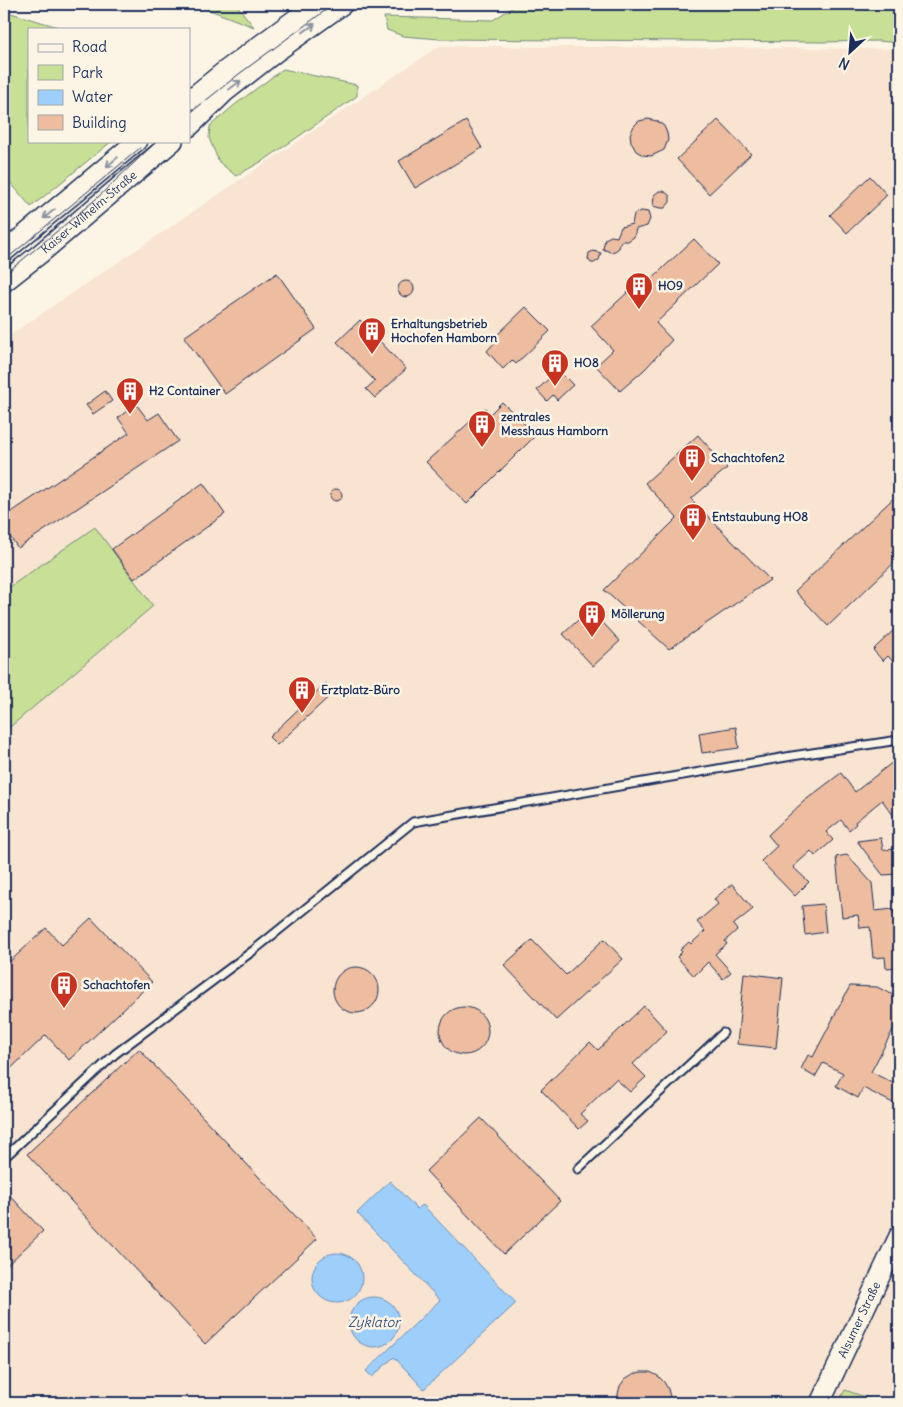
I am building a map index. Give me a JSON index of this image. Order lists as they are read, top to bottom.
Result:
{
  "streets": {
    "main road": ["Kaiser-Wilhelm-Straße", "Alsumer Straße"]
  },
  "water": ["Zyklator"],
  "places": {
    "building": [
      "HO9",
      "Erhaltungsbetrieb Hochofen Hamborn",
      "HO8",
      "H2 Container",
      "zentrales Messhaus Hamborn",
      "Schachtofen2",
      "Entstaubung HO8",
      "Möllerung",
      "Erztplatz-Büro",
      "Schachtofen"
    ]
  },
  "legend": [
    "Road",
    "Park",
    "Water",
    "Building"
  ],
  "north": "bottom left"
}
